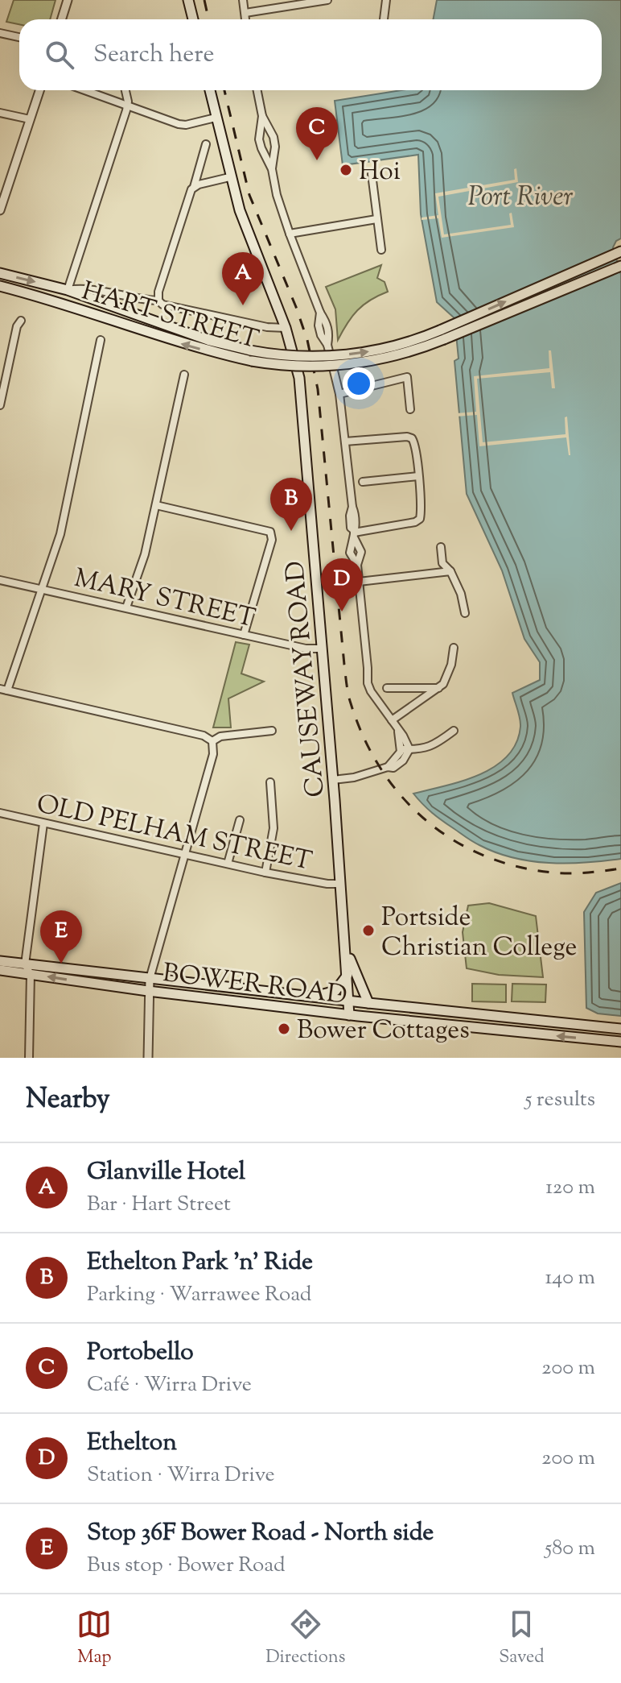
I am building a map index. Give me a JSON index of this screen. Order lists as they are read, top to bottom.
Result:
{
  "streets": {
    "main road": ["HART STREET", "CAUSEWAY ROAD", "BOWER ROAD"],
    "street": ["MARY STREET", "OLD PELHAM STREET"]
  },
  "crossings": [
    ["HART STREET", "CAUSEWAY ROAD"],
    ["MARY STREET", "CAUSEWAY ROAD"],
    ["CAUSEWAY ROAD", "OLD PELHAM STREET"],
    ["CAUSEWAY ROAD", "BOWER ROAD"]
  ],
  "water": ["Port River"],
  "places": ["Hoi", "Portside Christian College", "Bower Cottages"],
  "page": {
    "search": "Search here",
    "pins": [
      "C",
      "A",
      "B",
      "D",
      "E"
    ],
    "heading": ["Nearby", "5 results"],
    "list": [
      {
        "mark": "A",
        "name": "Glanville Hotel",
        "note": "Bar · Hart Street",
        "value": "120 m"
      },
      {
        "mark": "B",
        "name": "Ethelton Park 'n' Ride",
        "note": "Parking · Warrawee Road",
        "value": "140 m"
      },
      {
        "mark": "C",
        "name": "Portobello",
        "note": "Café · Wirra Drive",
        "value": "200 m"
      },
      {
        "mark": "D",
        "name": "Ethelton",
        "note": "Station · Wirra Drive",
        "value": "200 m"
      },
      {
        "mark": "E",
        "name": "Stop 36F Bower Road - North side",
        "note": "Bus stop · Bower Road",
        "value": "580 m"
      }
    ],
    "nav": ["Map", "Directions", "Saved"]
  }
}
